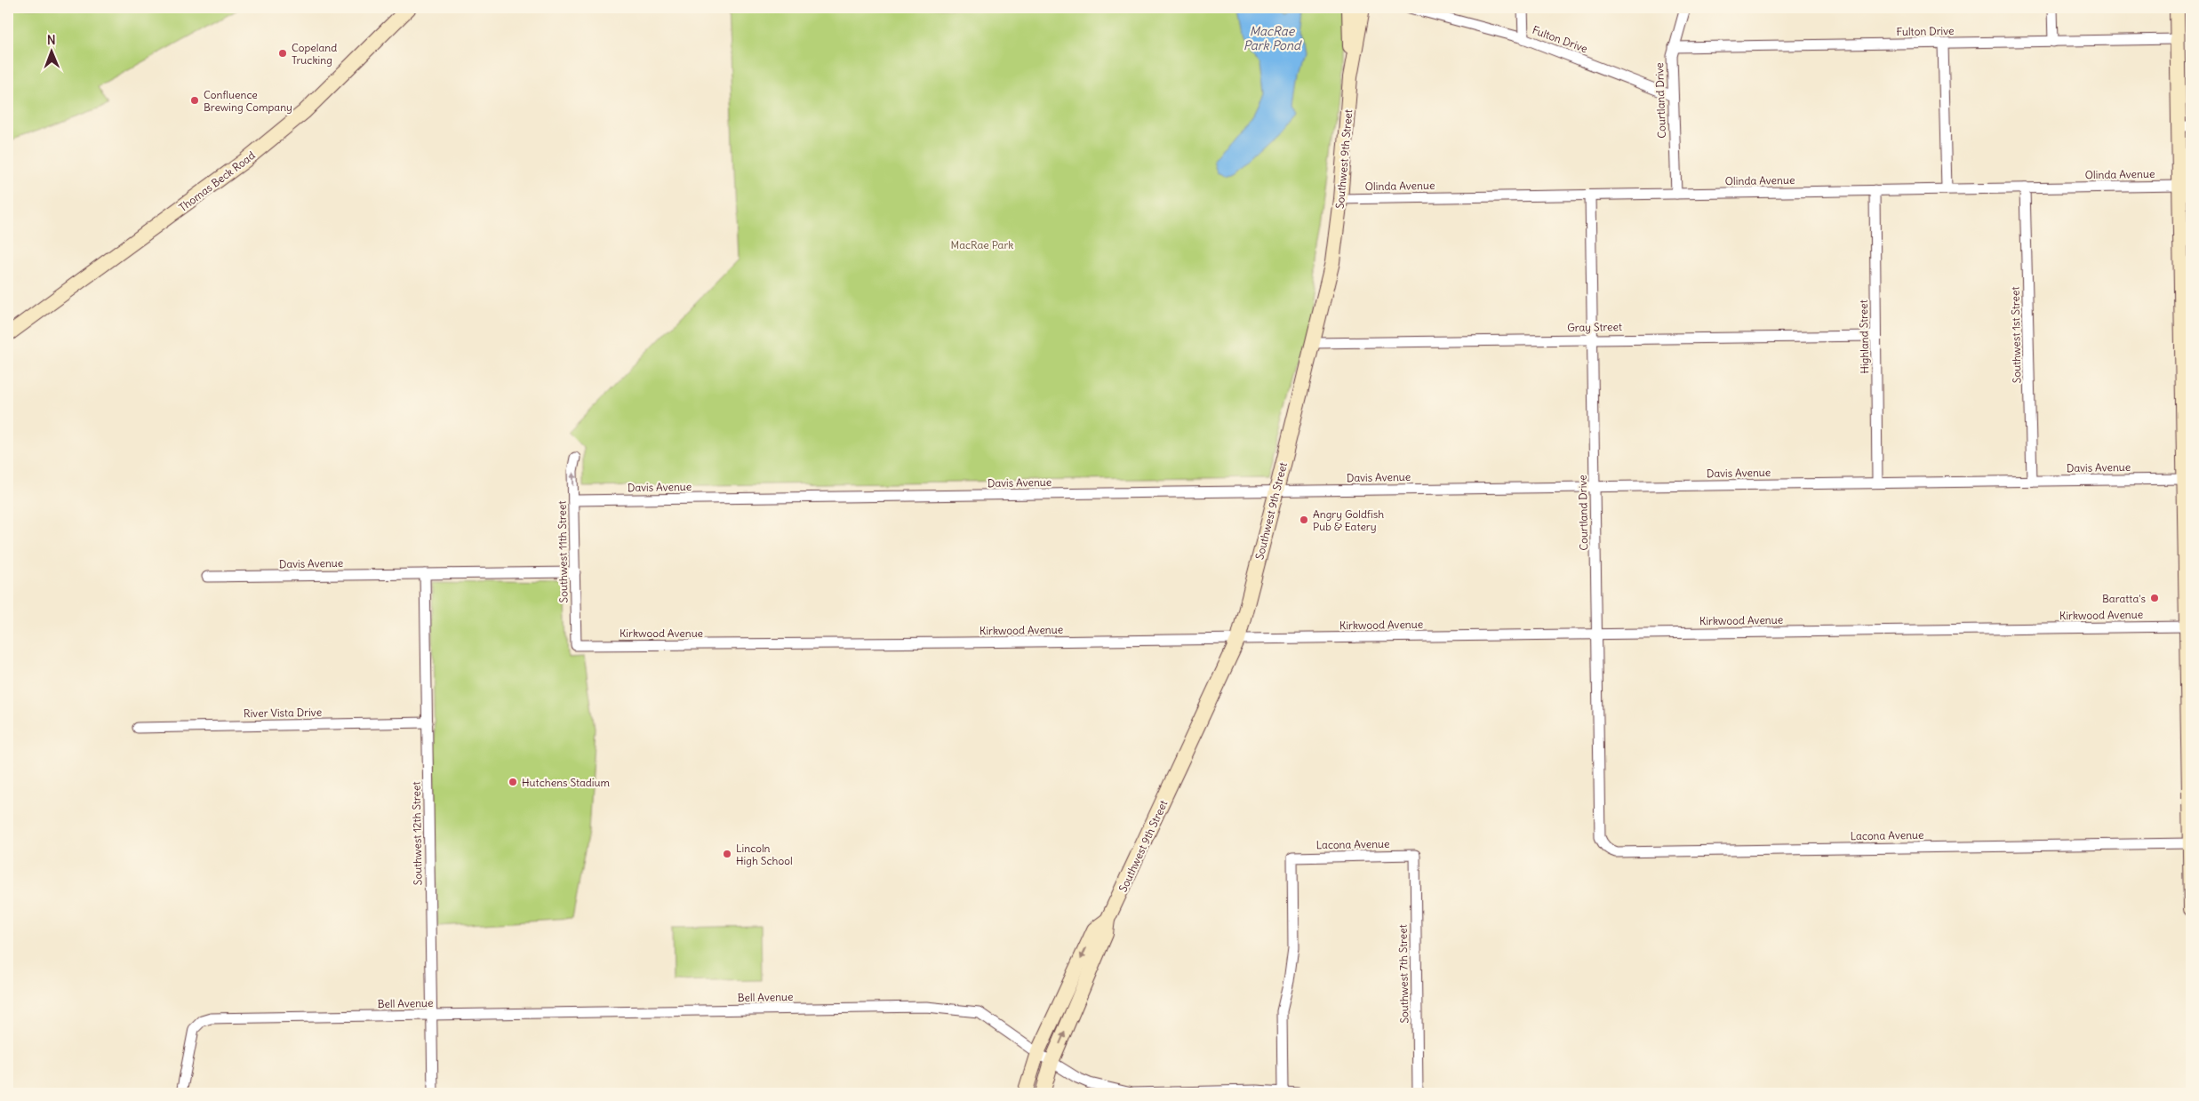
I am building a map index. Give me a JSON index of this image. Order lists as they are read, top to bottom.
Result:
{
  "streets": {
    "main road": ["Southwest 9th Street", "Thomas Beck Road"],
    "street": [
      "Fulton Drive",
      "Courtland Drive",
      "Olinda Avenue",
      "Gray Street",
      "Southwest 1st Street",
      "Highland Street",
      "Davis Avenue",
      "Southwest 11th Street",
      "Kirkwood Avenue",
      "River Vista Drive",
      "Southwest 12th Street",
      "Lacona Avenue",
      "Southwest 7th Street",
      "Bell Avenue"
    ]
  },
  "crossings": [
    ["Fulton Drive", "Courtland Drive"],
    ["Courtland Drive", "Olinda Avenue"],
    ["Courtland Drive", "Gray Street"],
    ["Courtland Drive", "Davis Avenue"],
    ["Courtland Drive", "Kirkwood Avenue"],
    ["Courtland Drive", "Lacona Avenue"],
    ["Southwest 9th Street", "Olinda Avenue"],
    ["Southwest 9th Street", "Gray Street"],
    ["Southwest 9th Street", "Davis Avenue"],
    ["Southwest 9th Street", "Kirkwood Avenue"],
    ["Southwest 9th Street", "Bell Avenue"],
    ["Olinda Avenue", "Southwest 1st Street"],
    ["Olinda Avenue", "Highland Street"],
    ["Gray Street", "Highland Street"],
    ["Southwest 1st Street", "Davis Avenue"],
    ["Highland Street", "Davis Avenue"],
    ["Davis Avenue", "Southwest 11th Street"],
    ["Davis Avenue", "Southwest 12th Street"],
    ["Southwest 11th Street", "Kirkwood Avenue"],
    ["River Vista Drive", "Southwest 12th Street"],
    ["Southwest 12th Street", "Bell Avenue"],
    ["Lacona Avenue", "Southwest 7th Street"],
    ["Lacona Avenue", "Bell Avenue"]
  ],
  "water": ["MacRae Park Pond"],
  "parks": ["MacRae Park"],
  "places": [
    "Copeland Trucking",
    "Confluence Brewing Company",
    "Angry Goldfish Pub & Eatery",
    "Baratta's",
    "Hutchens Stadium",
    "Lincoln High School"
  ],
  "north": "top"
}
